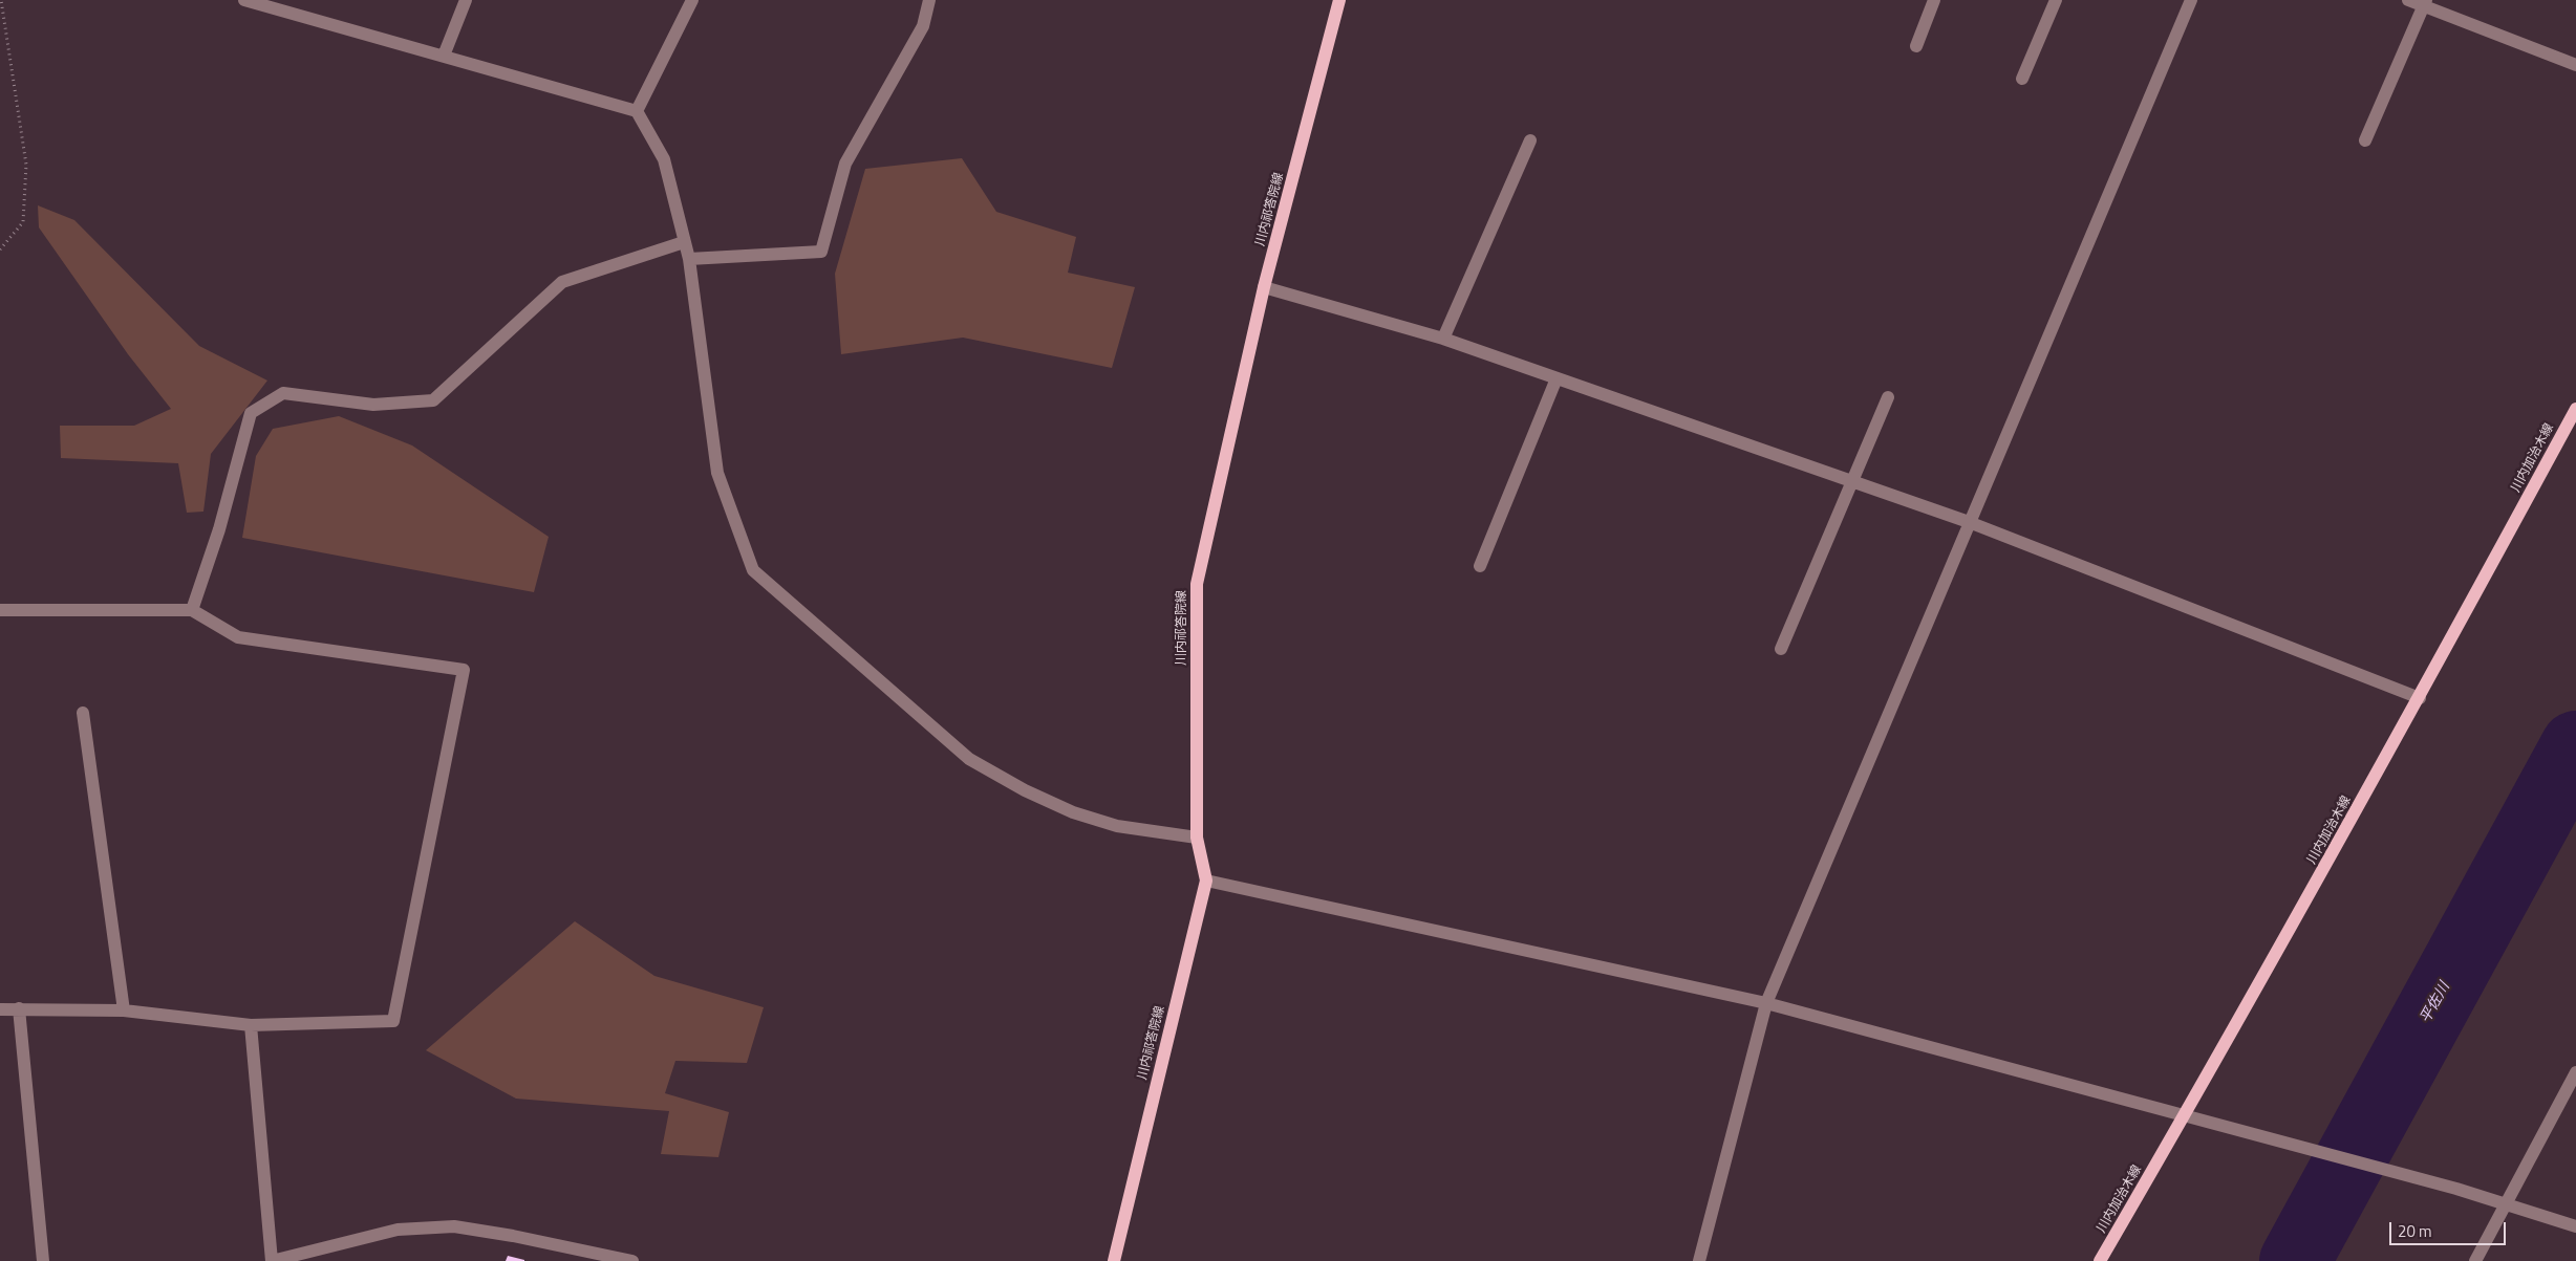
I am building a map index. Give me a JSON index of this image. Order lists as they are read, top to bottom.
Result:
{
  "streets": {
    "main road": ["川内祁答院線", "川内加治木線"]
  },
  "water": ["平佐川"],
  "scale_bar": "20 m"
}
